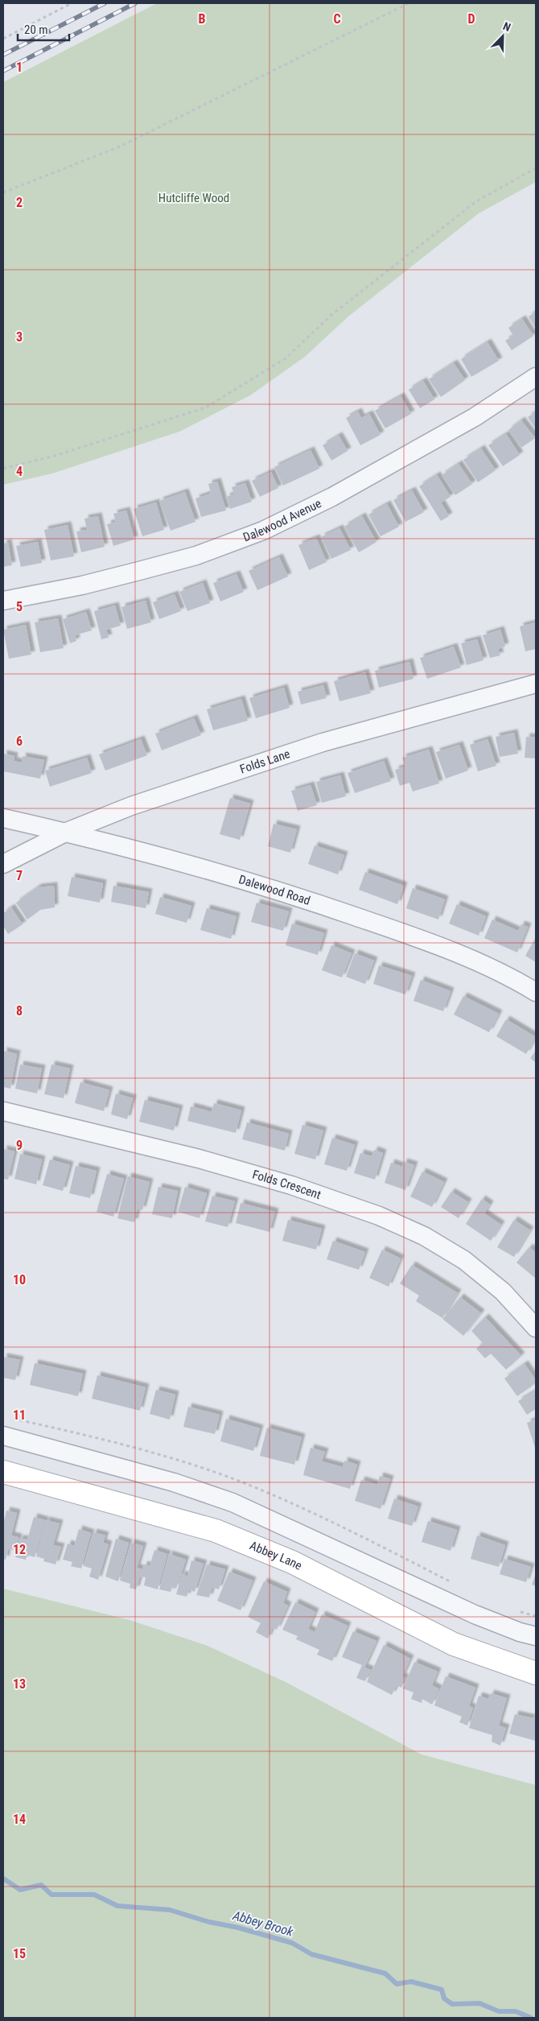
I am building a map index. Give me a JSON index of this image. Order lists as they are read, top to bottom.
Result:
{
  "streets": {
    "main road": ["Abbey Lane"],
    "street": [
      "Dalewood Avenue",
      "Folds Lane",
      "Dalewood Road",
      "Folds Crescent"
    ]
  },
  "crossings": [
    ["Folds Lane", "Dalewood Road"]
  ],
  "water": ["Abbey Brook"],
  "parks": ["Hutcliffe Wood"],
  "scale_bar": "20 m",
  "north": "top right",
  "grid": {
    "columns": ["B", "C", "D"],
    "rows": [
      "1",
      "2",
      "3",
      "4",
      "5",
      "6",
      "7",
      "8",
      "9",
      "10",
      "11",
      "12",
      "13",
      "14",
      "15"
    ]
  }
}
